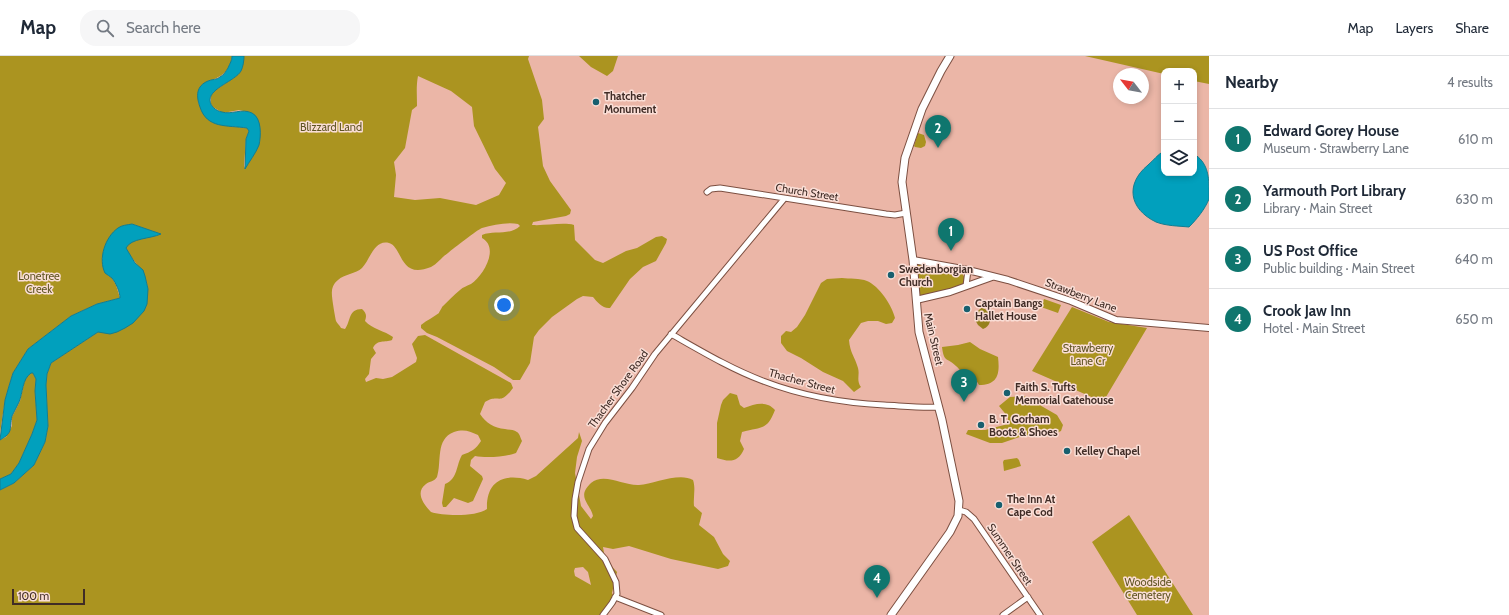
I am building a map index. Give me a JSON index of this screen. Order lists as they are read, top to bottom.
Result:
{
  "streets": {
    "main road": ["Main Street"],
    "street": [
      "Church Street",
      "Strawberry Lane",
      "Thacher Street",
      "Thacher Shore Road",
      "Summer Street"
    ]
  },
  "crossings": [
    ["Church Street", "Main Street"],
    ["Church Street", "Thacher Shore Road"],
    ["Strawberry Lane", "Main Street"],
    ["Main Street", "Thacher Street"],
    ["Main Street", "Summer Street"],
    ["Thacher Street", "Thacher Shore Road"]
  ],
  "parks": [
    "Blizzard Land",
    "Lonetree Creek",
    "Strawberry Lane Cr",
    "Woodside Cemetery"
  ],
  "places": [
    "Thatcher Monument",
    "Swedenborgian Church",
    "Captain Bangs Hallet House",
    "Faith S. Tufts Memorial Gatehouse",
    "B. T. Gorham Boots & Shoes",
    "Kelley Chapel",
    "The Inn At Cape Cod"
  ],
  "scale_bar": "100 m",
  "north": "top left",
  "page": {
    "header": "Map",
    "search": "Search here",
    "nav": ["Map", "Layers", "Share"],
    "heading": ["Nearby", "4 results"],
    "map_buttons": ["+", "−"],
    "list": [
      {
        "mark": "1",
        "name": "Edward Gorey House",
        "note": "Museum · Strawberry Lane",
        "value": "610 m"
      },
      {
        "mark": "2",
        "name": "Yarmouth Port Library",
        "note": "Library · Main Street",
        "value": "630 m"
      },
      {
        "mark": "3",
        "name": "US Post Office",
        "note": "Public building · Main Street",
        "value": "640 m"
      },
      {
        "mark": "4",
        "name": "Crook Jaw Inn",
        "note": "Hotel · Main Street",
        "value": "650 m"
      }
    ],
    "pins": [
      "2",
      "1",
      "3",
      "4"
    ],
    "scale": "100 m"
  }
}
